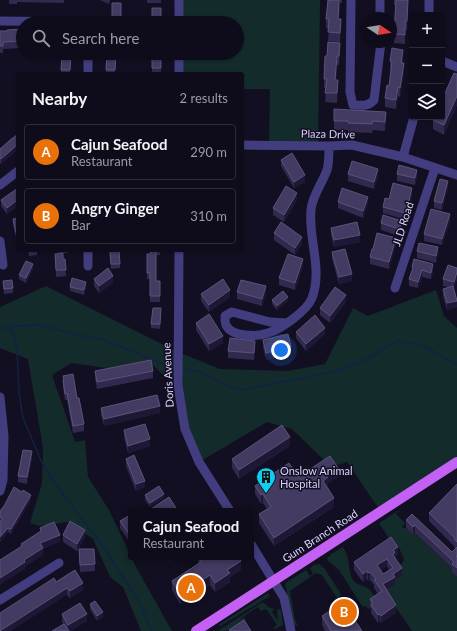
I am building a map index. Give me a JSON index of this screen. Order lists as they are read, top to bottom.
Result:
{
  "streets": {
    "main road": ["Gum Branch Road"],
    "street": ["Plaza Drive", "JLD Road", "Doris Avenue"]
  },
  "crossings": [
    ["Plaza Drive", "JLD Road"]
  ],
  "places": {
    "building": ["Onslow Animal Hospital"]
  },
  "north": "right",
  "page": {
    "map_buttons": ["+", "−"],
    "search": "Search here",
    "heading": ["Nearby", "2 results"],
    "list": [
      {
        "mark": "A",
        "name": "Cajun Seafood",
        "note": "Restaurant",
        "value": "290 m"
      },
      {
        "mark": "B",
        "name": "Angry Ginger",
        "note": "Bar",
        "value": "310 m"
      }
    ],
    "popup": ["Cajun Seafood", "Restaurant"],
    "pins": ["A", "B"]
  }
}
